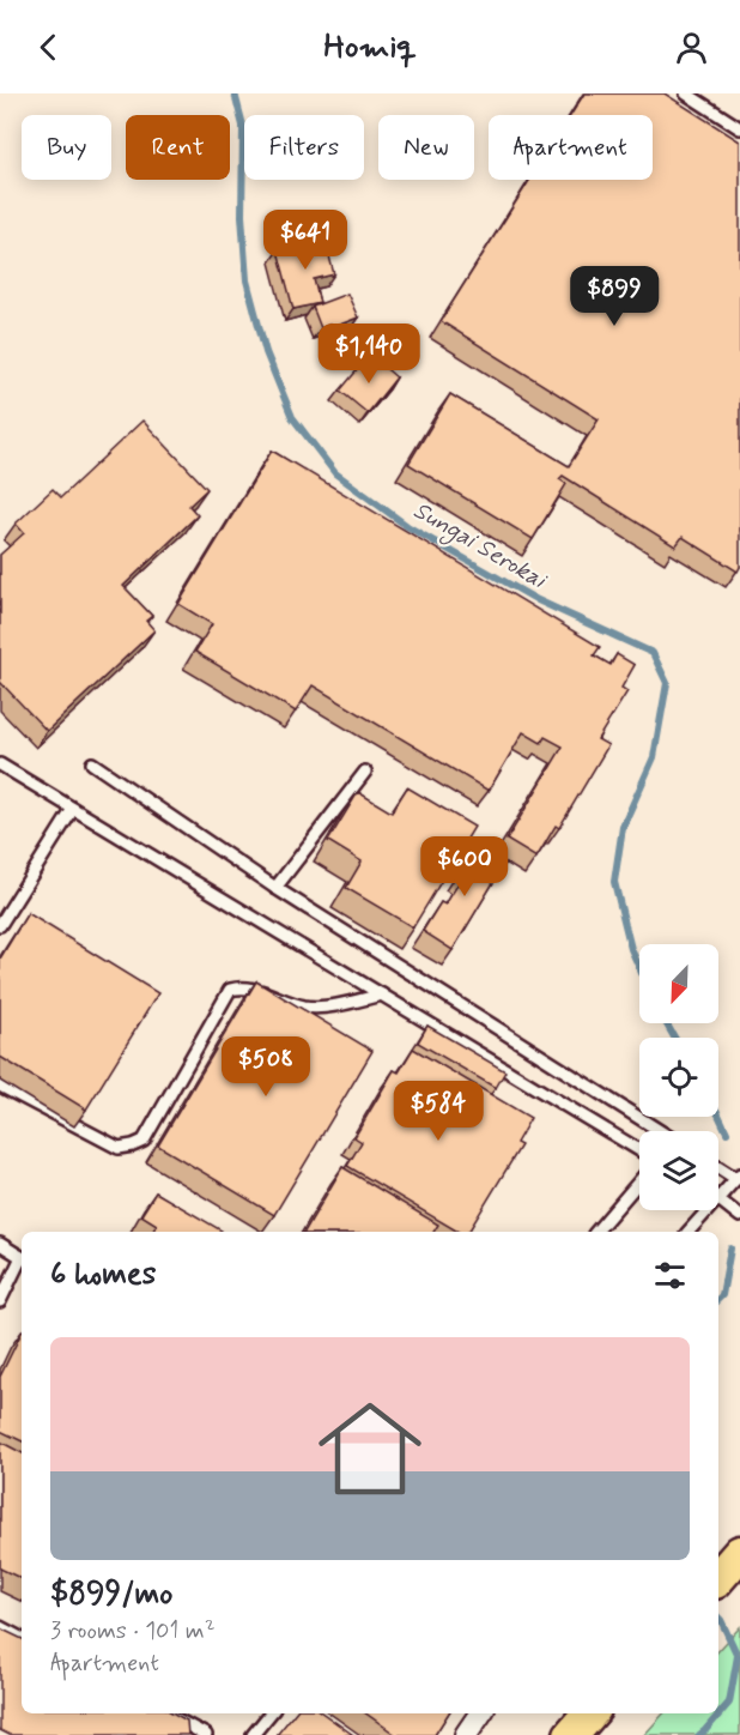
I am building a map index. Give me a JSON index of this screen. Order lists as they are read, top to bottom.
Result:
{
  "water": ["Sungai Serokai"],
  "north": "bottom left",
  "page": {
    "header": "Homiq",
    "chip": [
      "Buy",
      "Rent",
      "Filters",
      "New",
      "Apartment"
    ],
    "price": [
      "$641",
      "$899",
      "$1,140",
      "$600",
      "$508",
      "$584"
    ],
    "heading": "6 homes",
    "list": [
      {
        "name": "$899/mo",
        "note": "3 rooms · 101 m² · Apartment"
      }
    ]
  }
}
